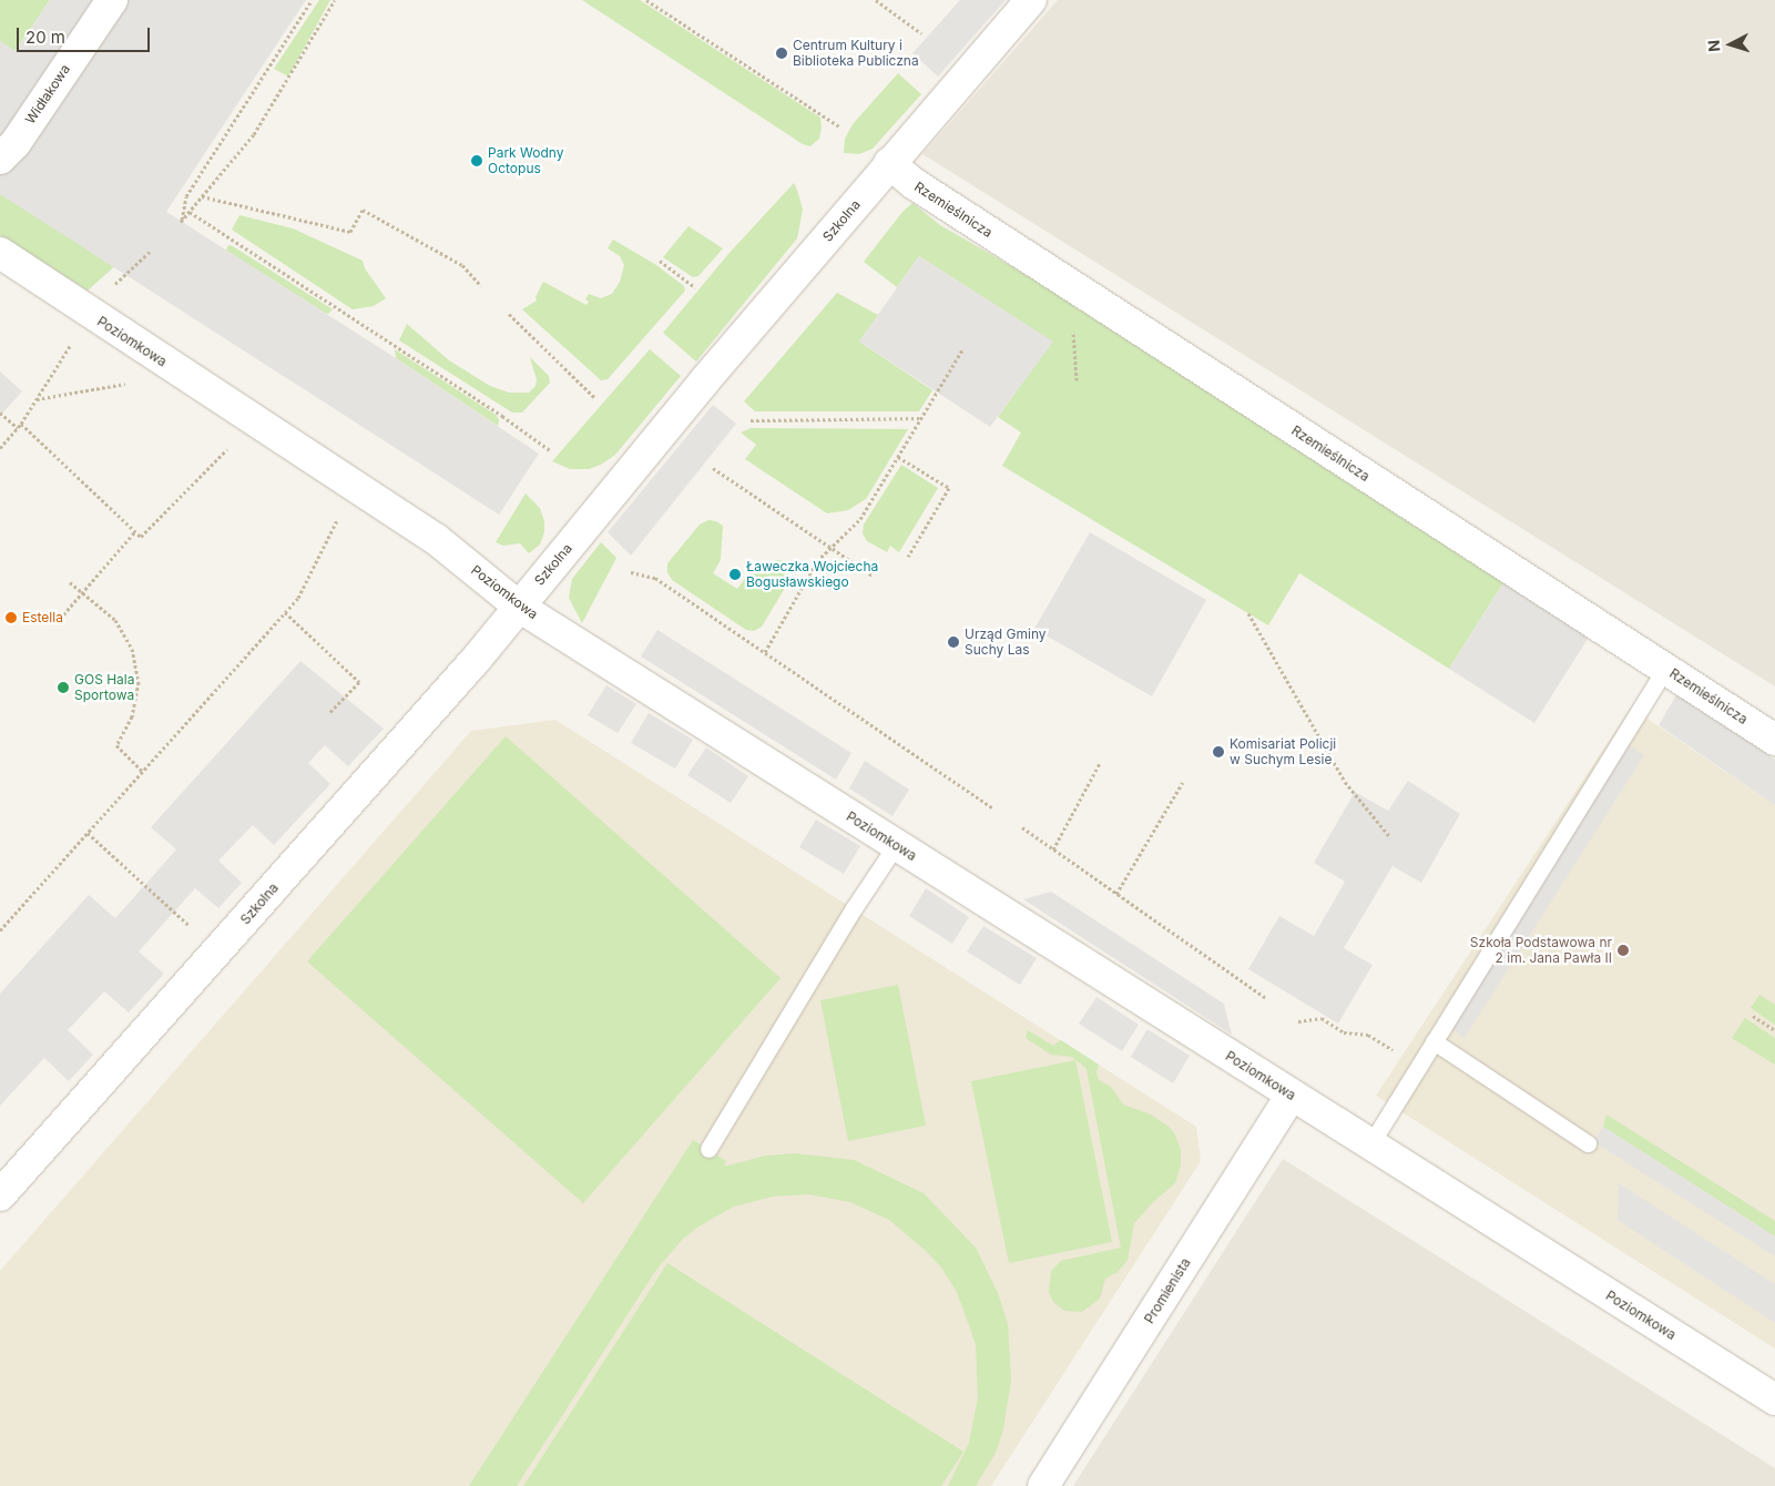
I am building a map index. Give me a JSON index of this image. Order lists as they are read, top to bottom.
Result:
{
  "streets": {
    "street": [
      "Widłakowa",
      "Rzemieślnicza",
      "Szkolna",
      "Poziomkowa",
      "Promienista"
    ]
  },
  "crossings": [
    ["Rzemieślnicza", "Szkolna"],
    ["Szkolna", "Poziomkowa"],
    ["Poziomkowa", "Promienista"]
  ],
  "places": [
    "Centrum Kultury i Biblioteka Publiczna",
    "Park Wodny Octopus",
    "Ławeczka Wojciecha Bogusławskiego",
    "Estella",
    "Urząd Gminy Suchy Las",
    "GOS Hala Sportowa",
    "Komisariat Policji w Suchym Lesie",
    "Szkoła Podstawowa nr 2 im. Jana Pawła II"
  ],
  "scale_bar": "20 m",
  "north": "left"
}
